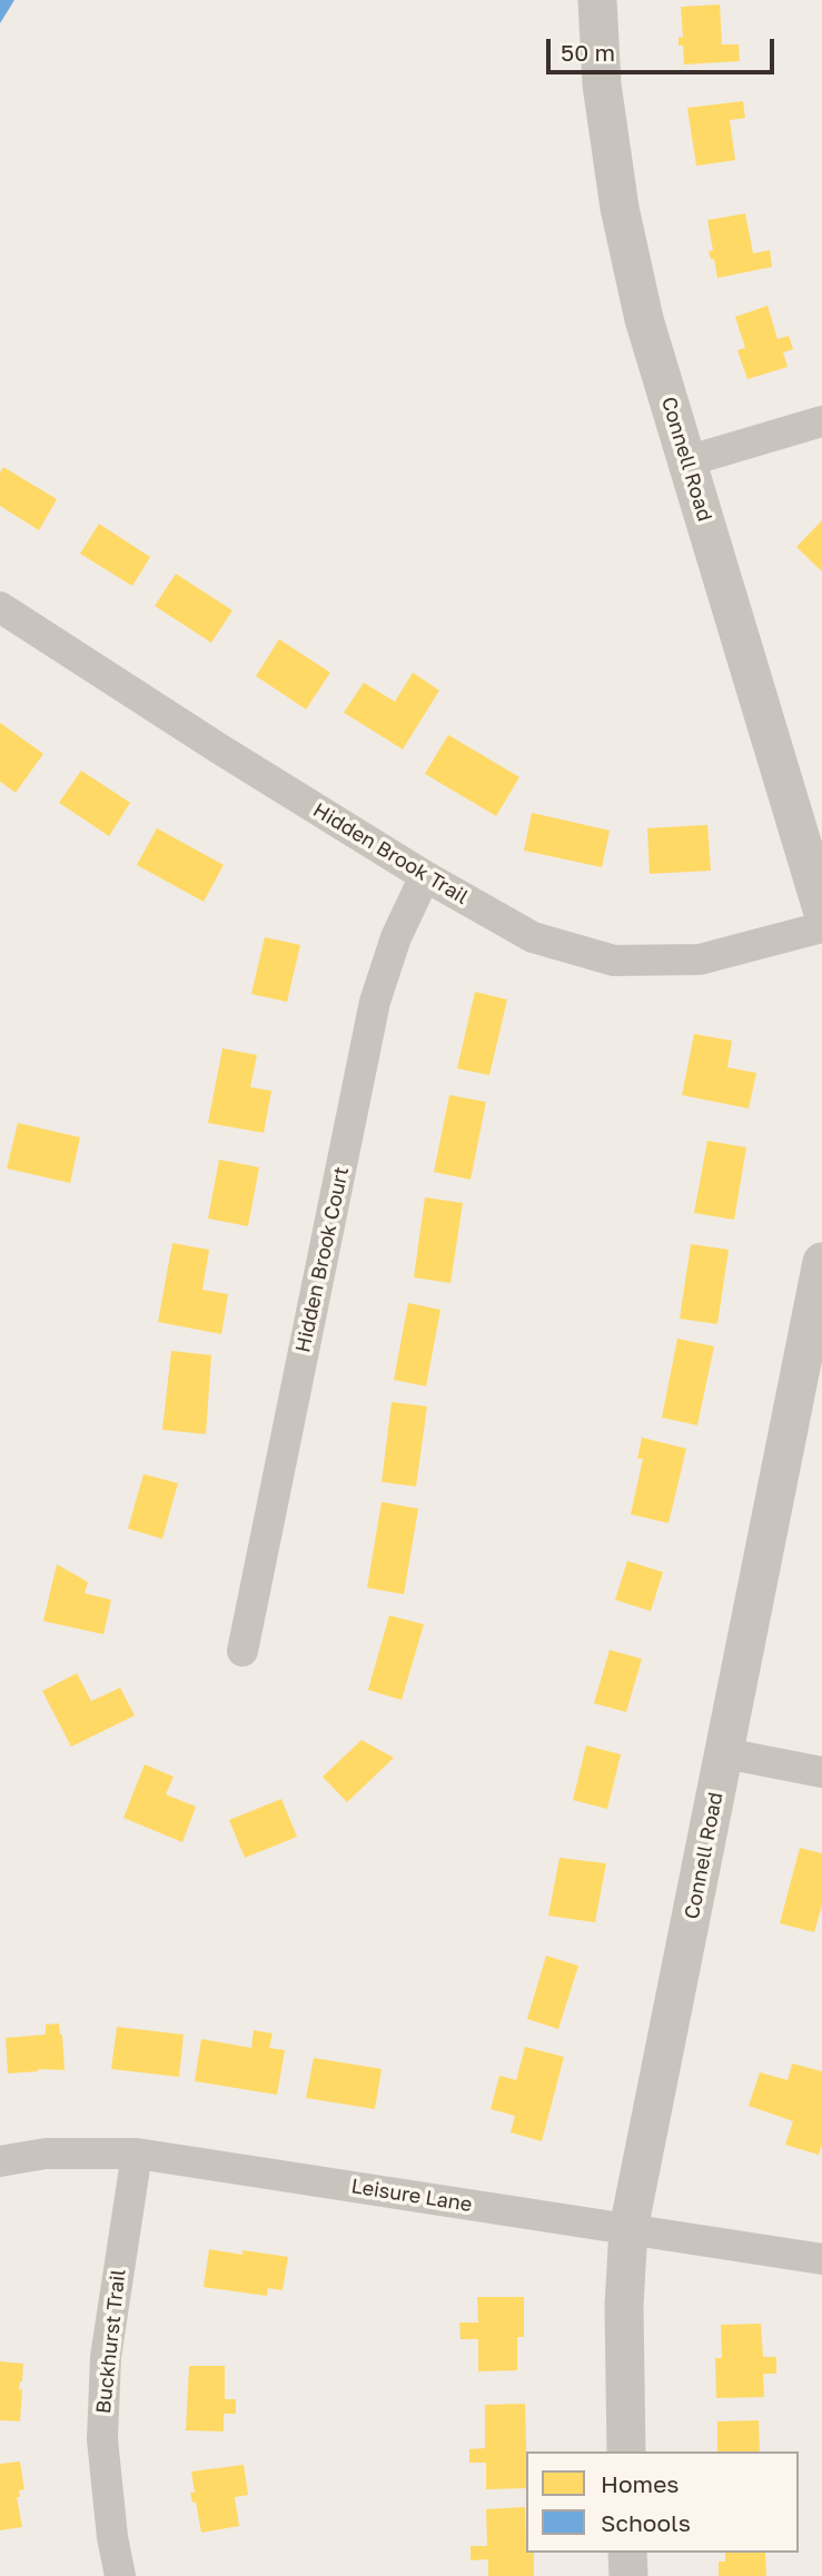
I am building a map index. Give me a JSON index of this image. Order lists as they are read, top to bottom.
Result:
{
  "streets": {
    "street": [
      "Connell Road",
      "Hidden Brook Trail",
      "Hidden Brook Court",
      "Leisure Lane",
      "Buckhurst Trail"
    ]
  },
  "crossings": [
    ["Connell Road", "Leisure Lane"],
    ["Hidden Brook Trail", "Hidden Brook Court"],
    ["Leisure Lane", "Buckhurst Trail"]
  ],
  "legend": ["Homes", "Schools"],
  "scale_bar": "50 m"
}
